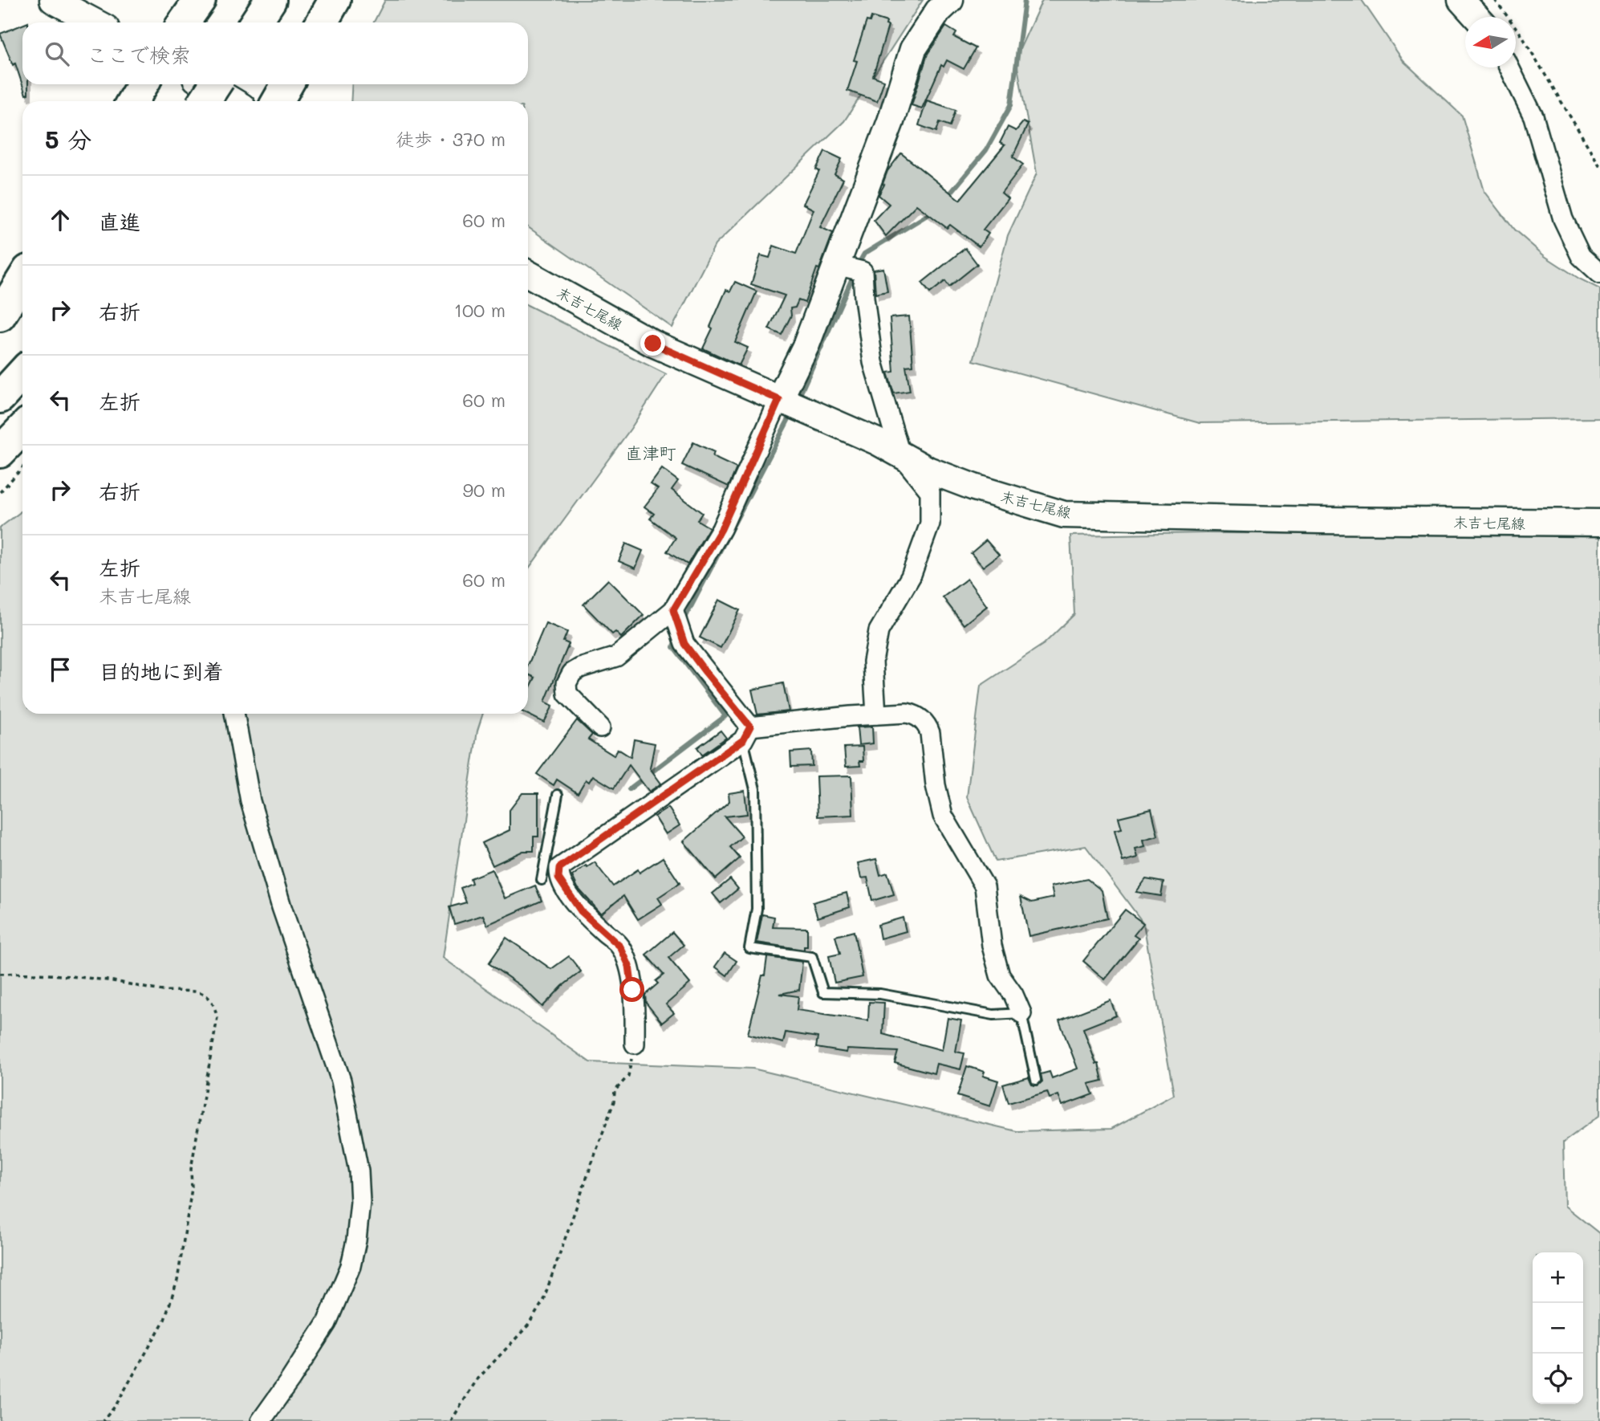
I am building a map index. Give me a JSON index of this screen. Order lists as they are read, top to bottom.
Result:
{
  "streets": {
    "main road": ["末吉七尾線"]
  },
  "districts": ["直津町"],
  "north": "left",
  "page": {
    "search": "ここで検索",
    "heading": ["5 分", "徒歩 · 370 m"],
    "list": [
      ["直進", "60 m"],
      ["右折", "100 m"],
      ["左折", "60 m"],
      ["右折", "90 m"],
      ["左折", "末吉七尾線", "60 m"],
      "目的地に到着"
    ],
    "map_buttons": ["+", "−"]
  }
}
